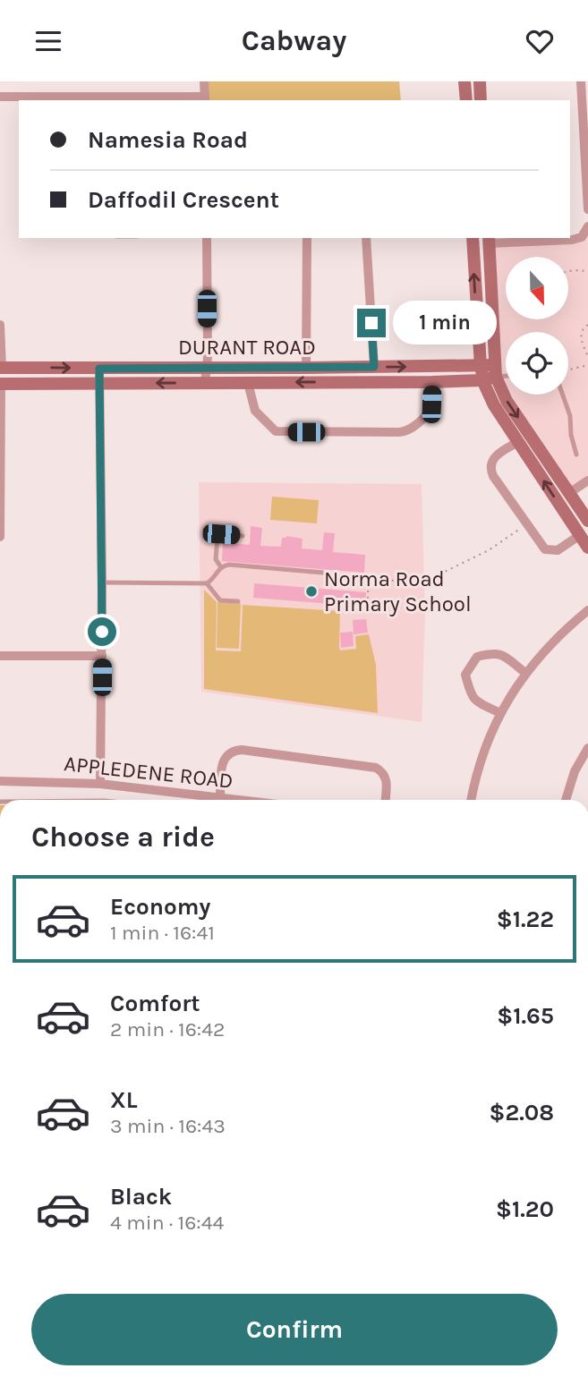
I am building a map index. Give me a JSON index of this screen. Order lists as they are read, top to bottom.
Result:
{
  "streets": {
    "street": ["DURANT ROAD", "APPLEDENE ROAD"]
  },
  "places": ["Norma Road Primary School"],
  "north": "bottom",
  "page": {
    "header": "Cabway",
    "banner": ["Namesia Road", "Daffodil Crescent"],
    "bubble": "1 min",
    "heading": "Choose a ride",
    "list": [
      {
        "name": "Economy",
        "note": "1 min · 16:41",
        "value": "$1.22"
      },
      {
        "name": "Comfort",
        "note": "2 min · 16:42",
        "value": "$1.65"
      },
      {
        "name": "XL",
        "note": "3 min · 16:43",
        "value": "$2.08"
      },
      {
        "name": "Black",
        "note": "4 min · 16:44",
        "value": "$1.20"
      }
    ],
    "buttons": "Confirm"
  }
}
